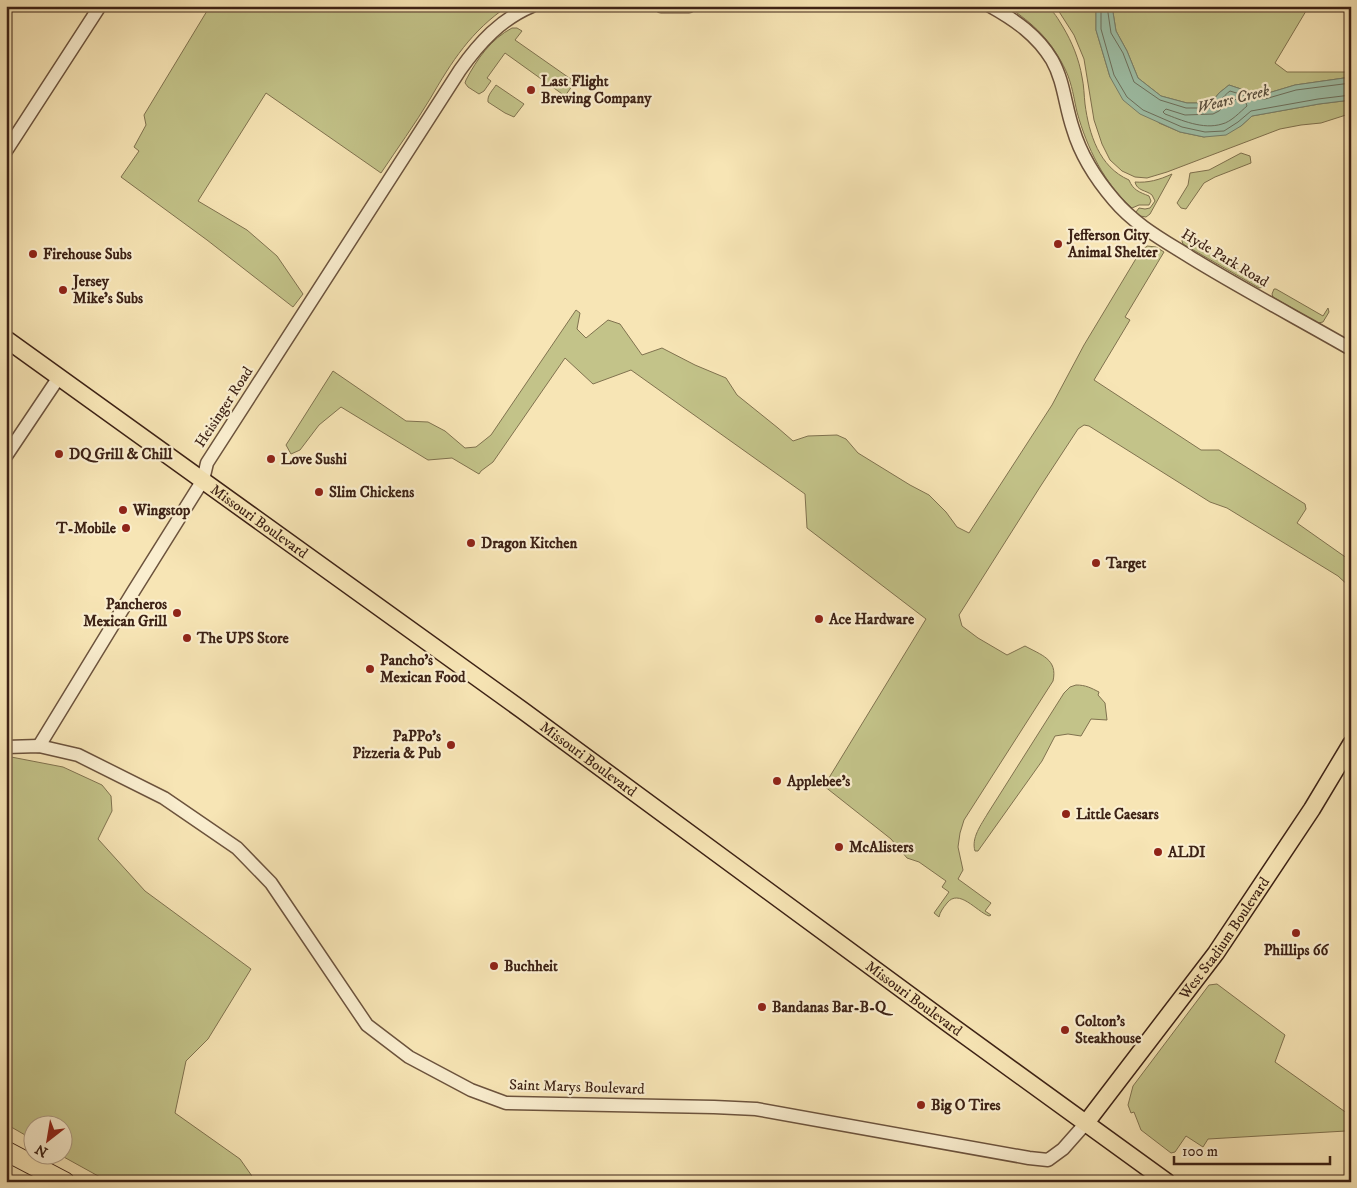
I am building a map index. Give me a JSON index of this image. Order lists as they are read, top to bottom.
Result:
{
  "streets": {
    "main road": ["Missouri Boulevard", "West Stadium Boulevard"],
    "street": ["Hyde Park Road", "Heisinger Road", "Saint Marys Boulevard"]
  },
  "crossings": [
    ["Heisinger Road", "Missouri Boulevard"],
    ["Heisinger Road", "Saint Marys Boulevard"],
    ["Missouri Boulevard", "West Stadium Boulevard"],
    ["Missouri Boulevard", "Saint Marys Boulevard"],
    ["West Stadium Boulevard", "Saint Marys Boulevard"]
  ],
  "water": ["Wears Creek"],
  "places": [
    "Last Flight Brewing Company",
    "Jefferson City Animal Shelter",
    "Firehouse Subs",
    "Jersey Mike's Subs",
    "DQ Grill & Chill",
    "Love Sushi",
    "Slim Chickens",
    "Wingstop",
    "T-Mobile",
    "Dragon Kitchen",
    "Target",
    "Pancheros Mexican Grill",
    "Ace Hardware",
    "The UPS Store",
    "Pancho's Mexican Food",
    "PaPPo's Pizzeria & Pub",
    "Applebee's",
    "Little Caesars",
    "McAlisters",
    "ALDI",
    "Phillips 66",
    "Buchheit",
    "Bandanas Bar-B-Q",
    "Colton's Steakhouse",
    "Big O Tires"
  ],
  "scale_bar": "100 m",
  "north": "bottom left"
}
